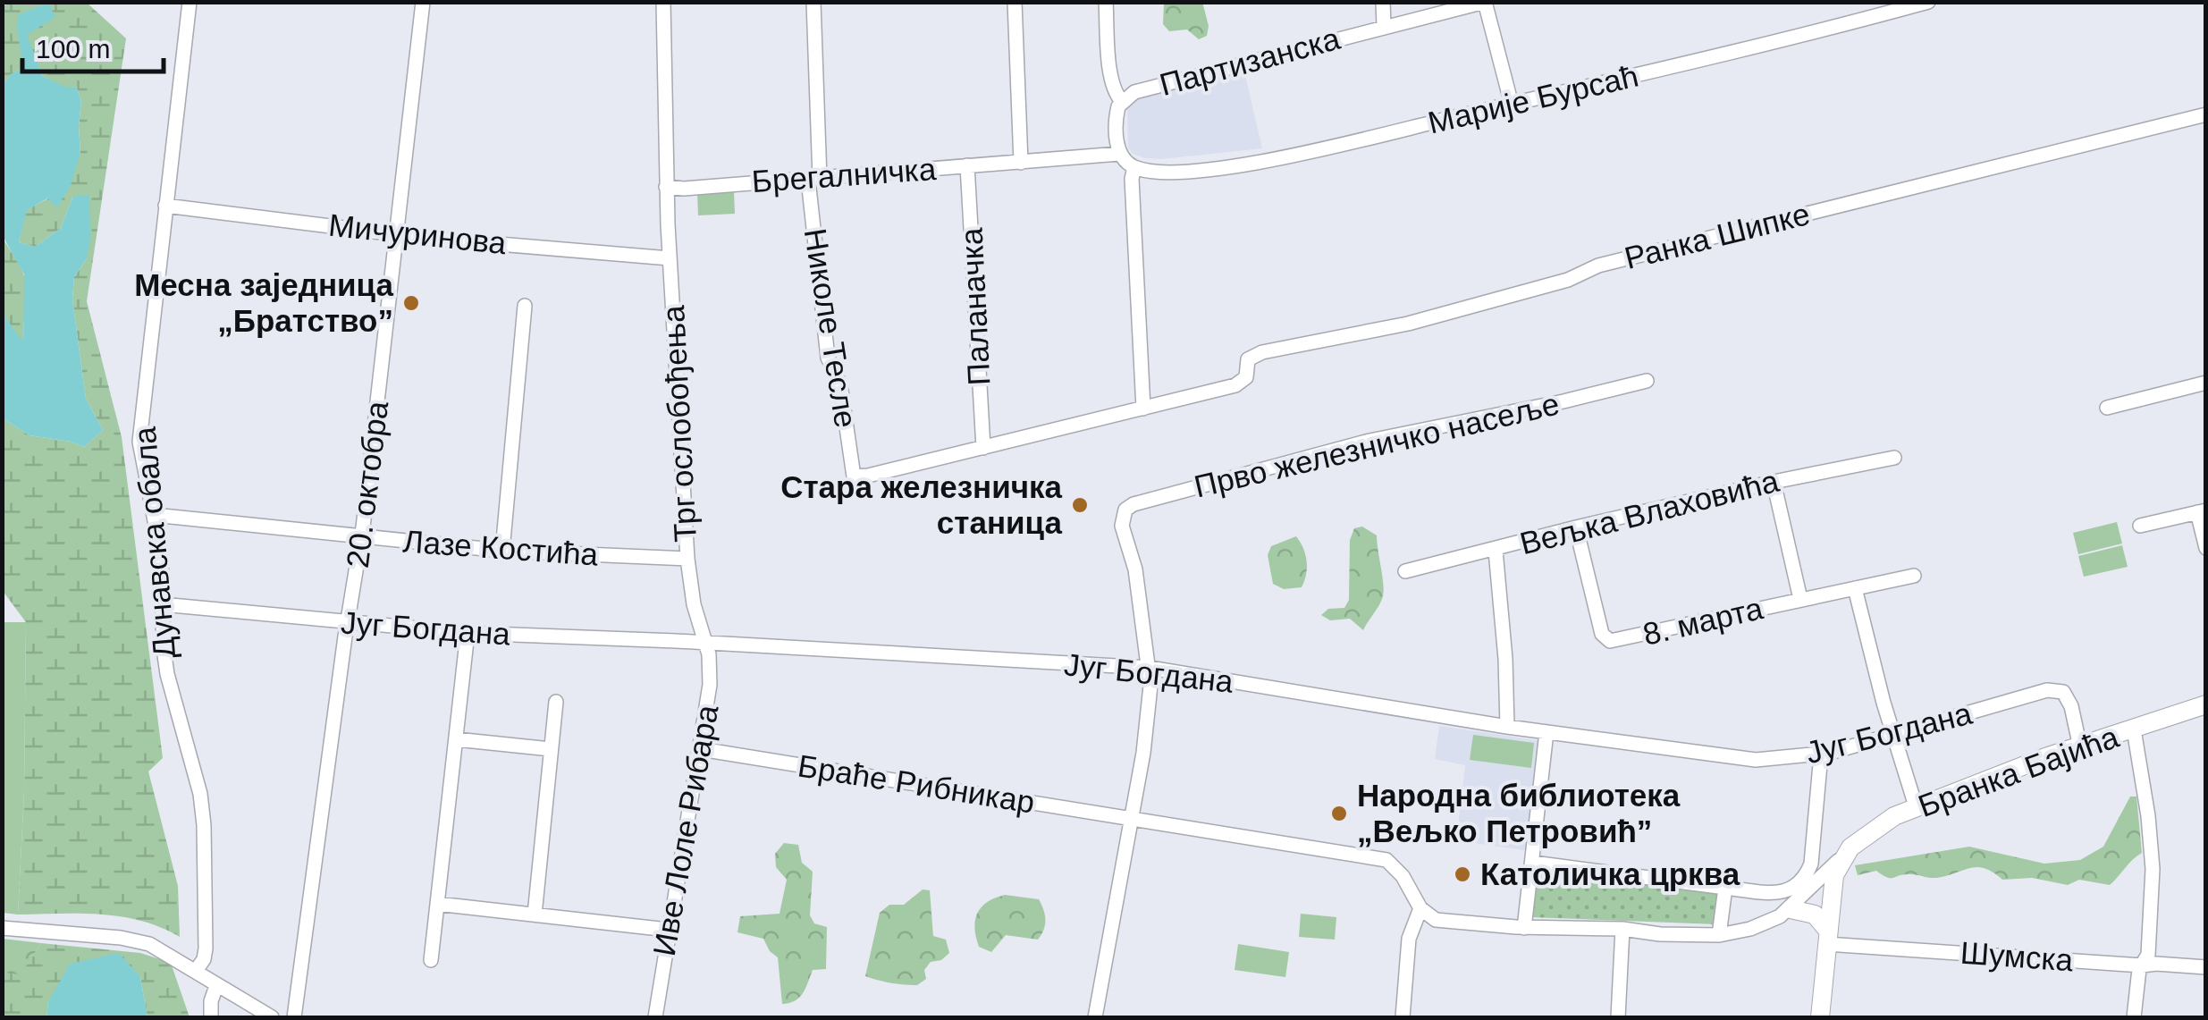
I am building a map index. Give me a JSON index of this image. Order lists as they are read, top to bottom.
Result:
{
  "streets": {
    "main road": ["Бранка Бајића"],
    "street": [
      "Партизанска",
      "Марије Бурсаћ",
      "Брегалничка",
      "Мичуринова",
      "Ранка Шипке",
      "Паланачка",
      "Николе Тесле",
      "Трг ослобођења",
      "Прво железничко насеље",
      "20. октобра",
      "Вељка Влаховића",
      "Дунавска обала",
      "Лазе Костића",
      "8. марта",
      "Југ Богдана",
      "Браће Рибникар",
      "Иве Лоле Рибара",
      "Шумска"
    ]
  },
  "crossings": [
    ["Брегалничка", "Паланачка"],
    ["Брегалничка", "Николе Тесле"],
    ["Брегалничка", "Трг ослобођења"],
    ["Мичуринова", "Трг ослобођења"],
    ["Мичуринова", "20. октобра"],
    ["Мичуринова", "Дунавска обала"],
    ["Паланачка", "Николе Тесле"],
    ["Трг ослобођења", "Лазе Костића"],
    ["Трг ослобођења", "Југ Богдана"],
    ["Трг ослобођења", "Иве Лоле Рибара"],
    ["Прво железничко насеље", "Југ Богдана"],
    ["20. октобра", "Лазе Костића"],
    ["20. октобра", "Југ Богдана"],
    ["Вељка Влаховића", "8. марта"],
    ["Дунавска обала", "Лазе Костића"],
    ["Дунавска обала", "Југ Богдана"],
    ["Југ Богдана", "Бранка Бајића"],
    ["Југ Богдана", "Иве Лоле Рибара"],
    ["Браће Рибникар", "Иве Лоле Рибара"]
  ],
  "places": [
    "Месна заједница „Братство”",
    "Стара железничка станица",
    "Народна библиотека „Вељко Петровић”",
    "Католичка црква"
  ],
  "scale_bar": "100 m"
}
